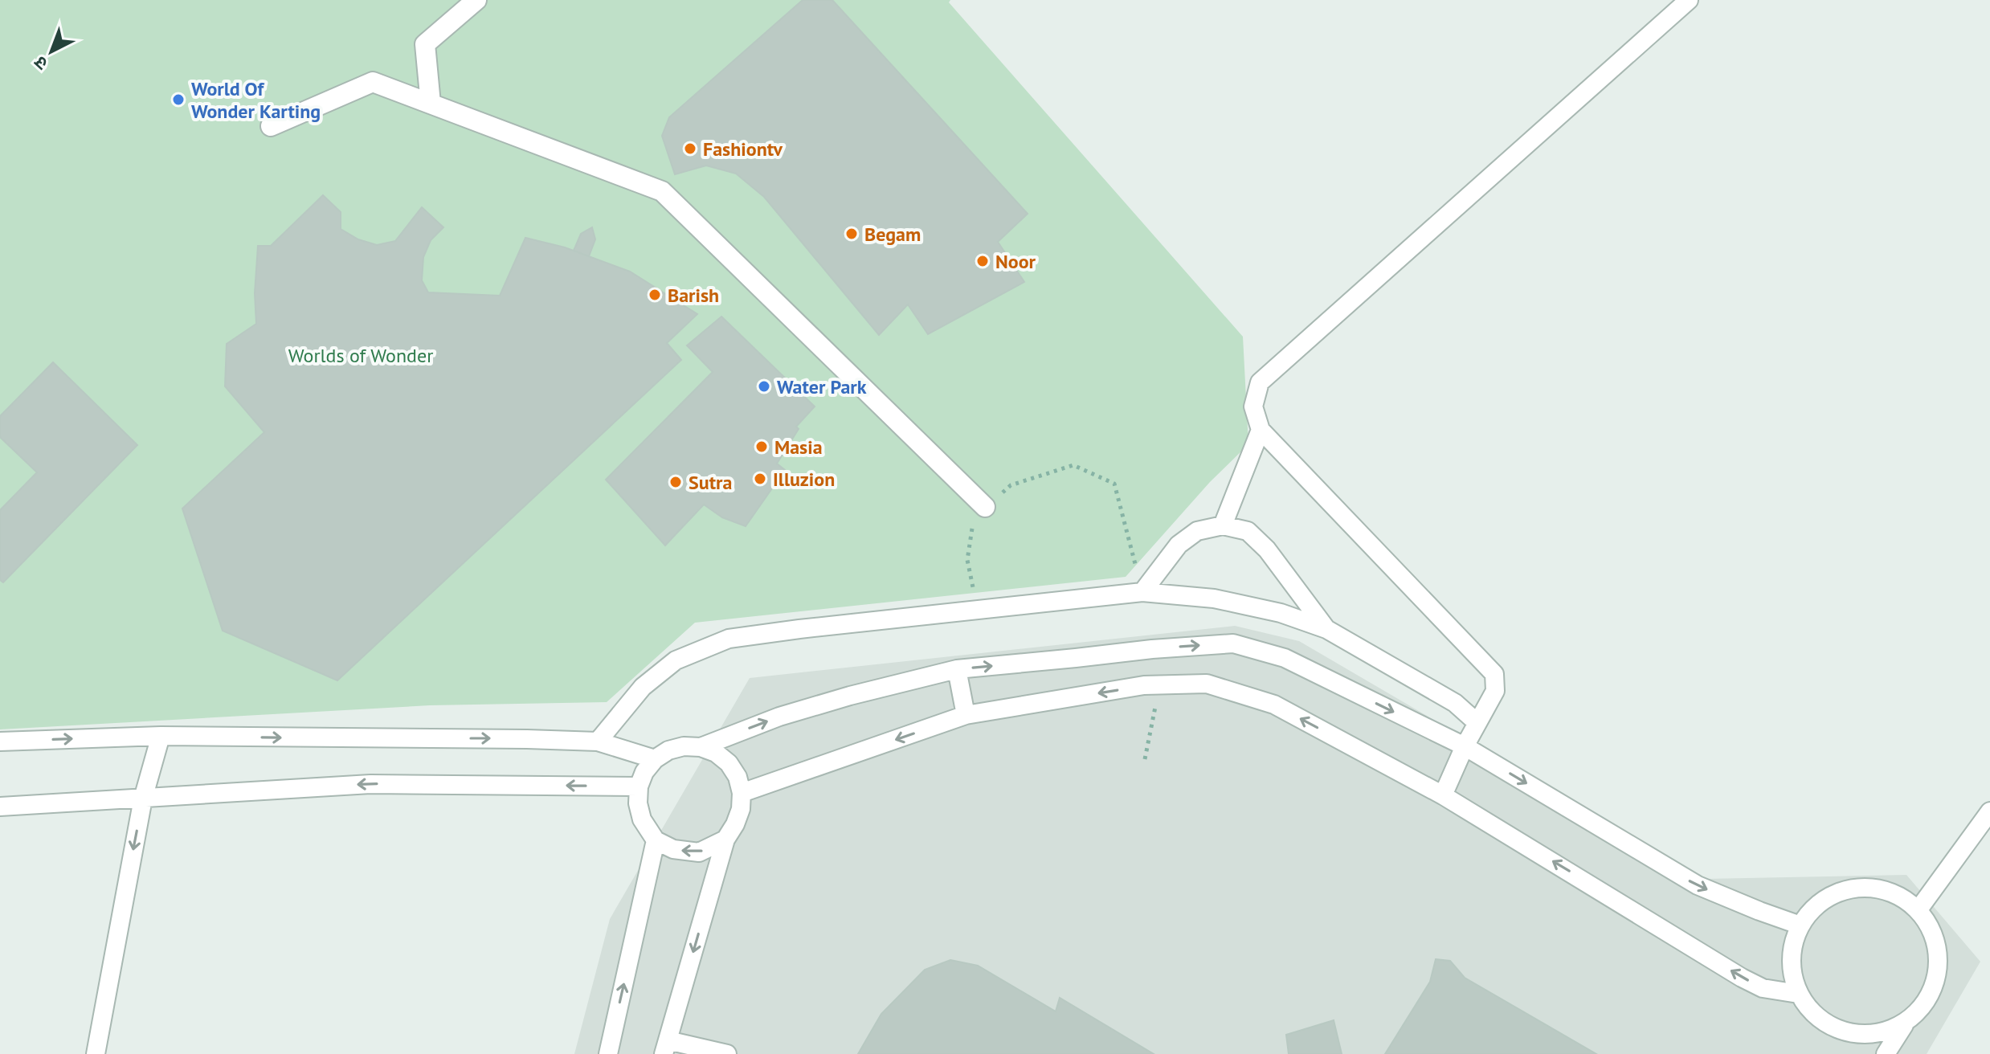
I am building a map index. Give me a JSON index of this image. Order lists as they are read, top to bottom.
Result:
{
  "parks": ["Worlds of Wonder"],
  "places": [
    "World Of Wonder Karting",
    "Fashiontv",
    "Begam",
    "Noor",
    "Barish",
    "Water Park",
    "Masia",
    "Illuzion",
    "Sutra"
  ],
  "north": "bottom left"
}
